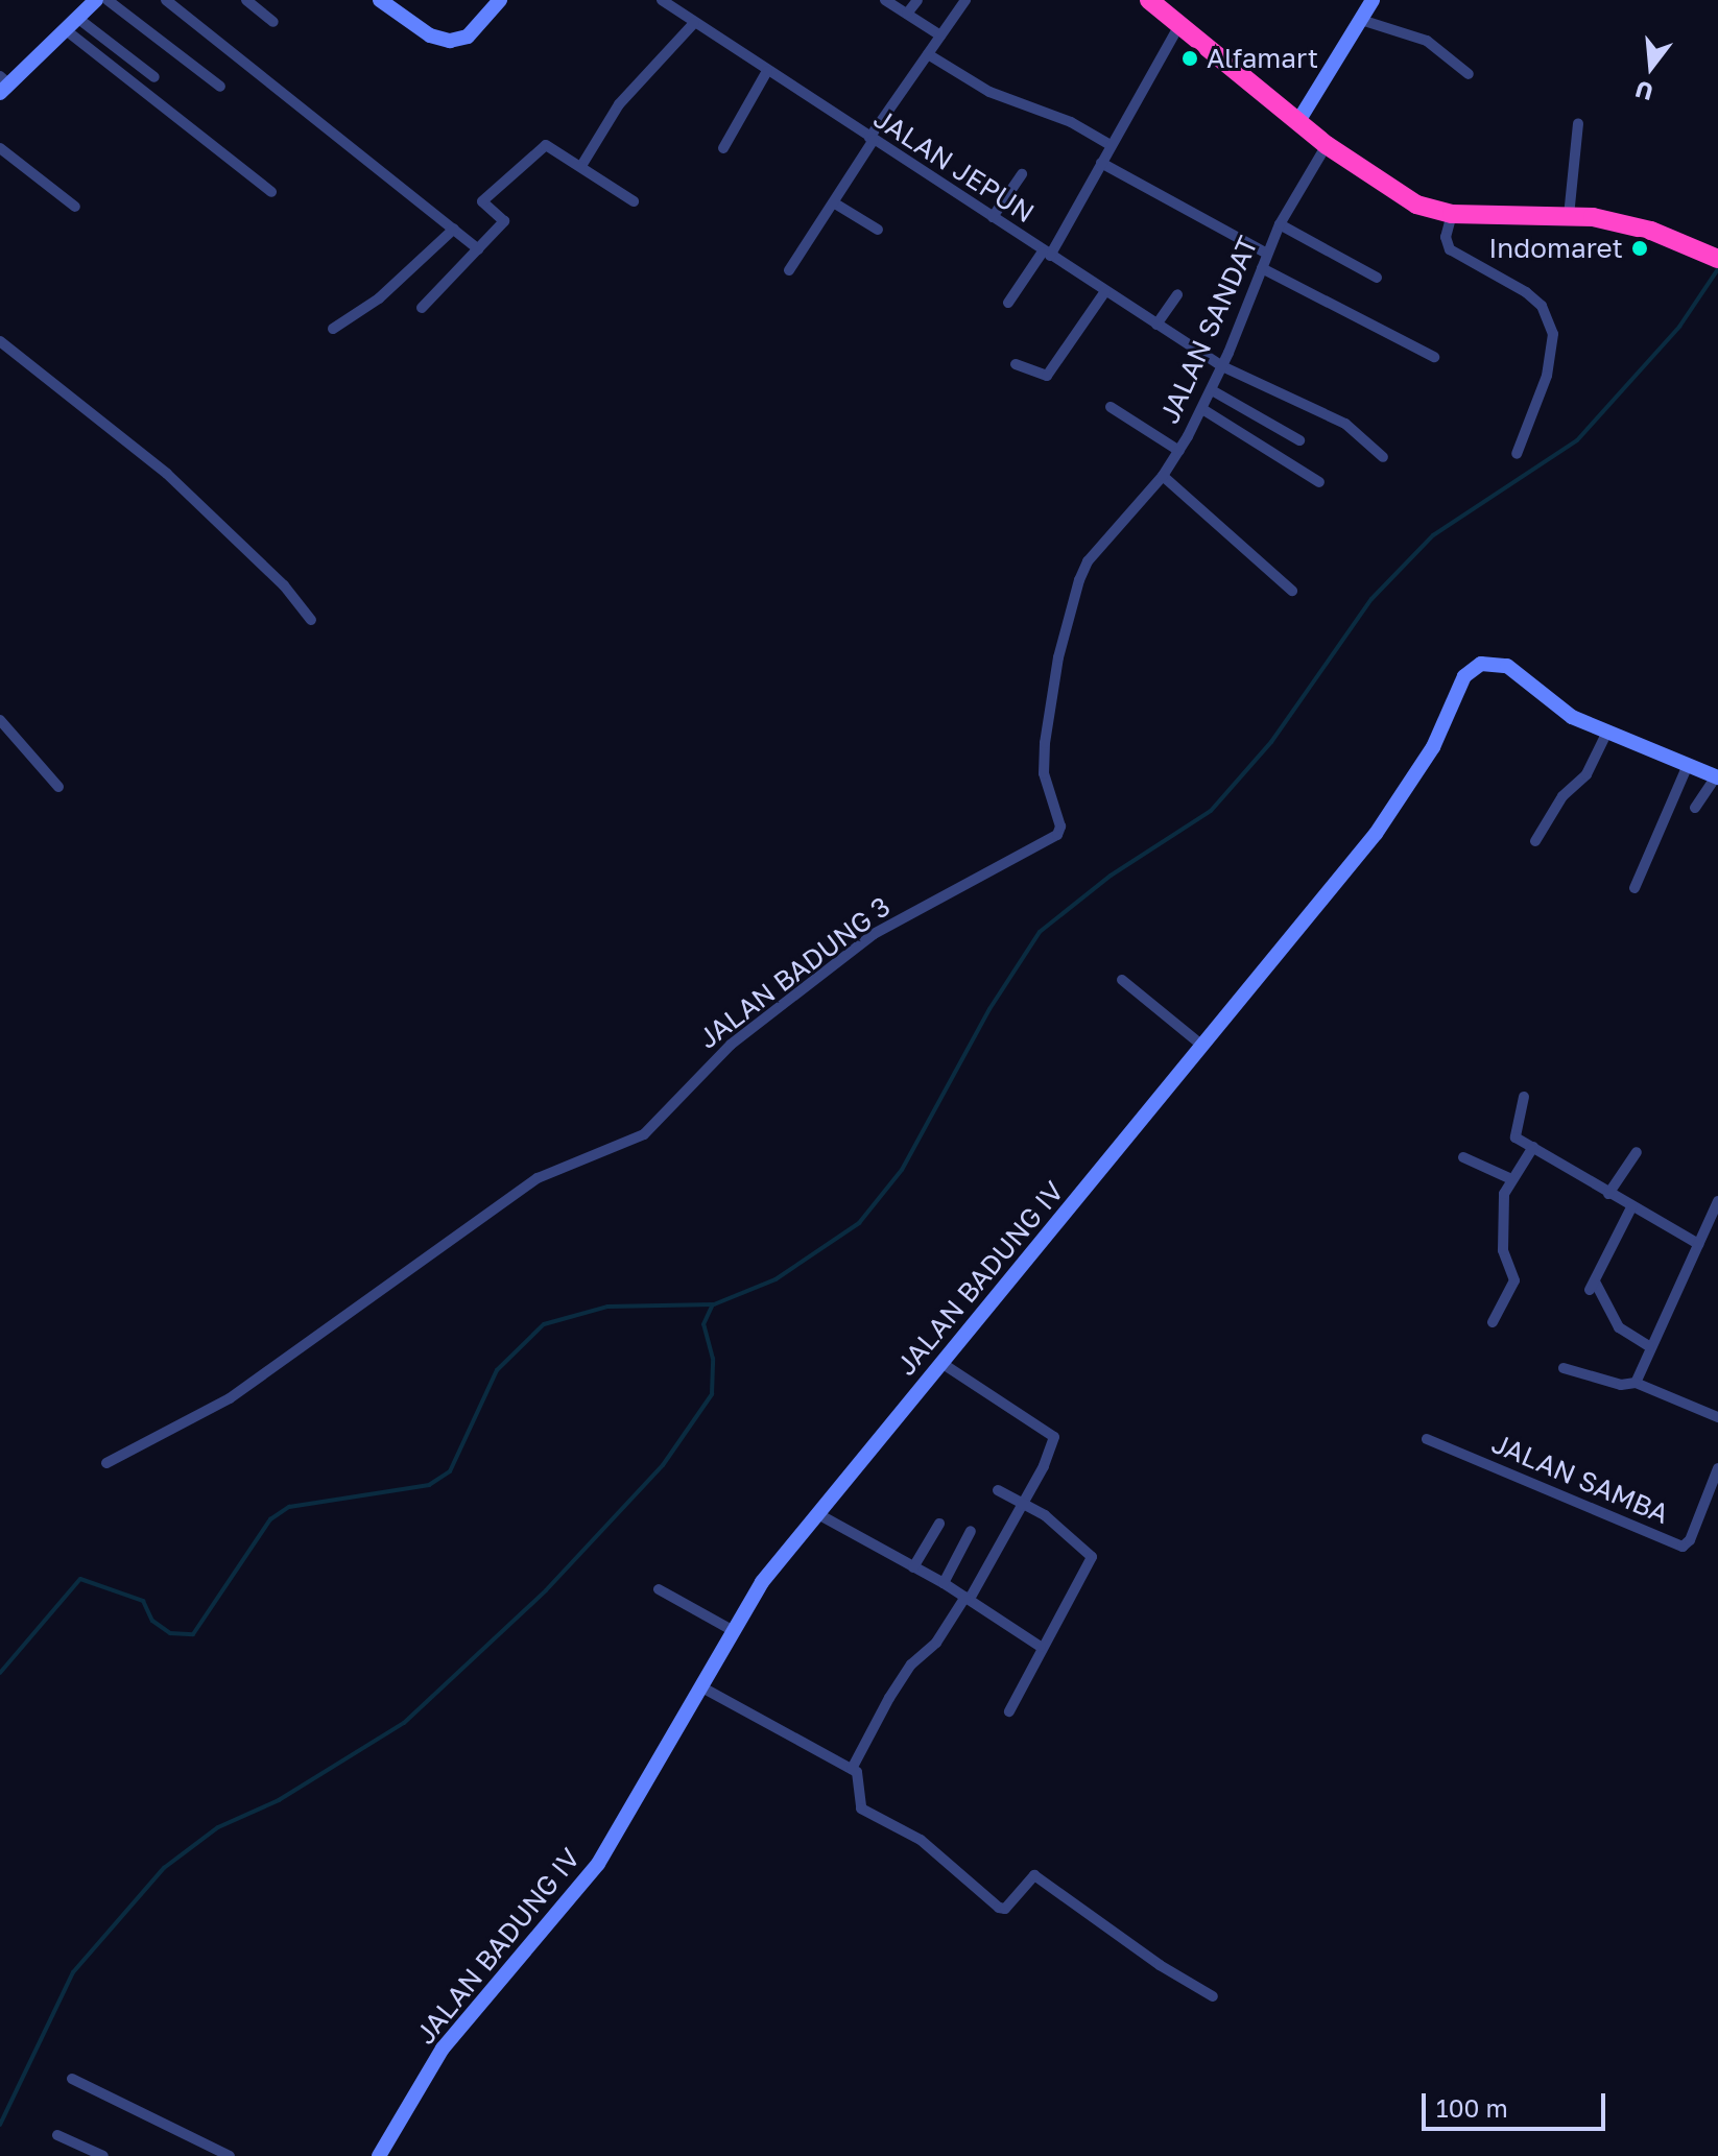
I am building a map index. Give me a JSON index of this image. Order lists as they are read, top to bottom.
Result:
{
  "streets": {
    "street": [
      "JALAN JEPUN",
      "JALAN SANDAT",
      "JALAN BADUNG 3",
      "JALAN BADUNG IV",
      "JALAN SAMBA"
    ]
  },
  "crossings": [
    ["JALAN JEPUN", "JALAN SANDAT"],
    ["JALAN SANDAT", "JALAN BADUNG 3"]
  ],
  "places": ["Alfamart", "Indomaret"],
  "scale_bar": "100 m",
  "north": "bottom"
}
